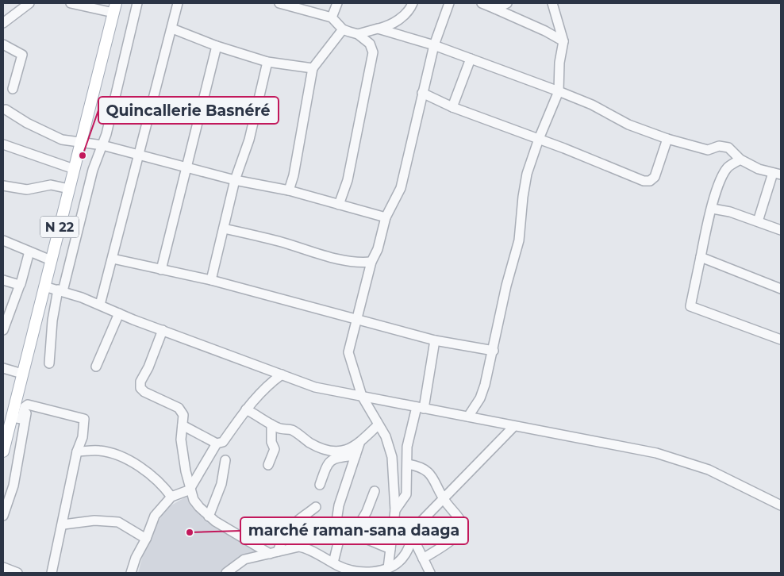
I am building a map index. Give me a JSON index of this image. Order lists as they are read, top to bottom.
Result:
{
  "streets": {
    "main road": ["N 22"]
  },
  "places": ["Quincallerie Basnéré", "marché raman-sana daaga"]
}
